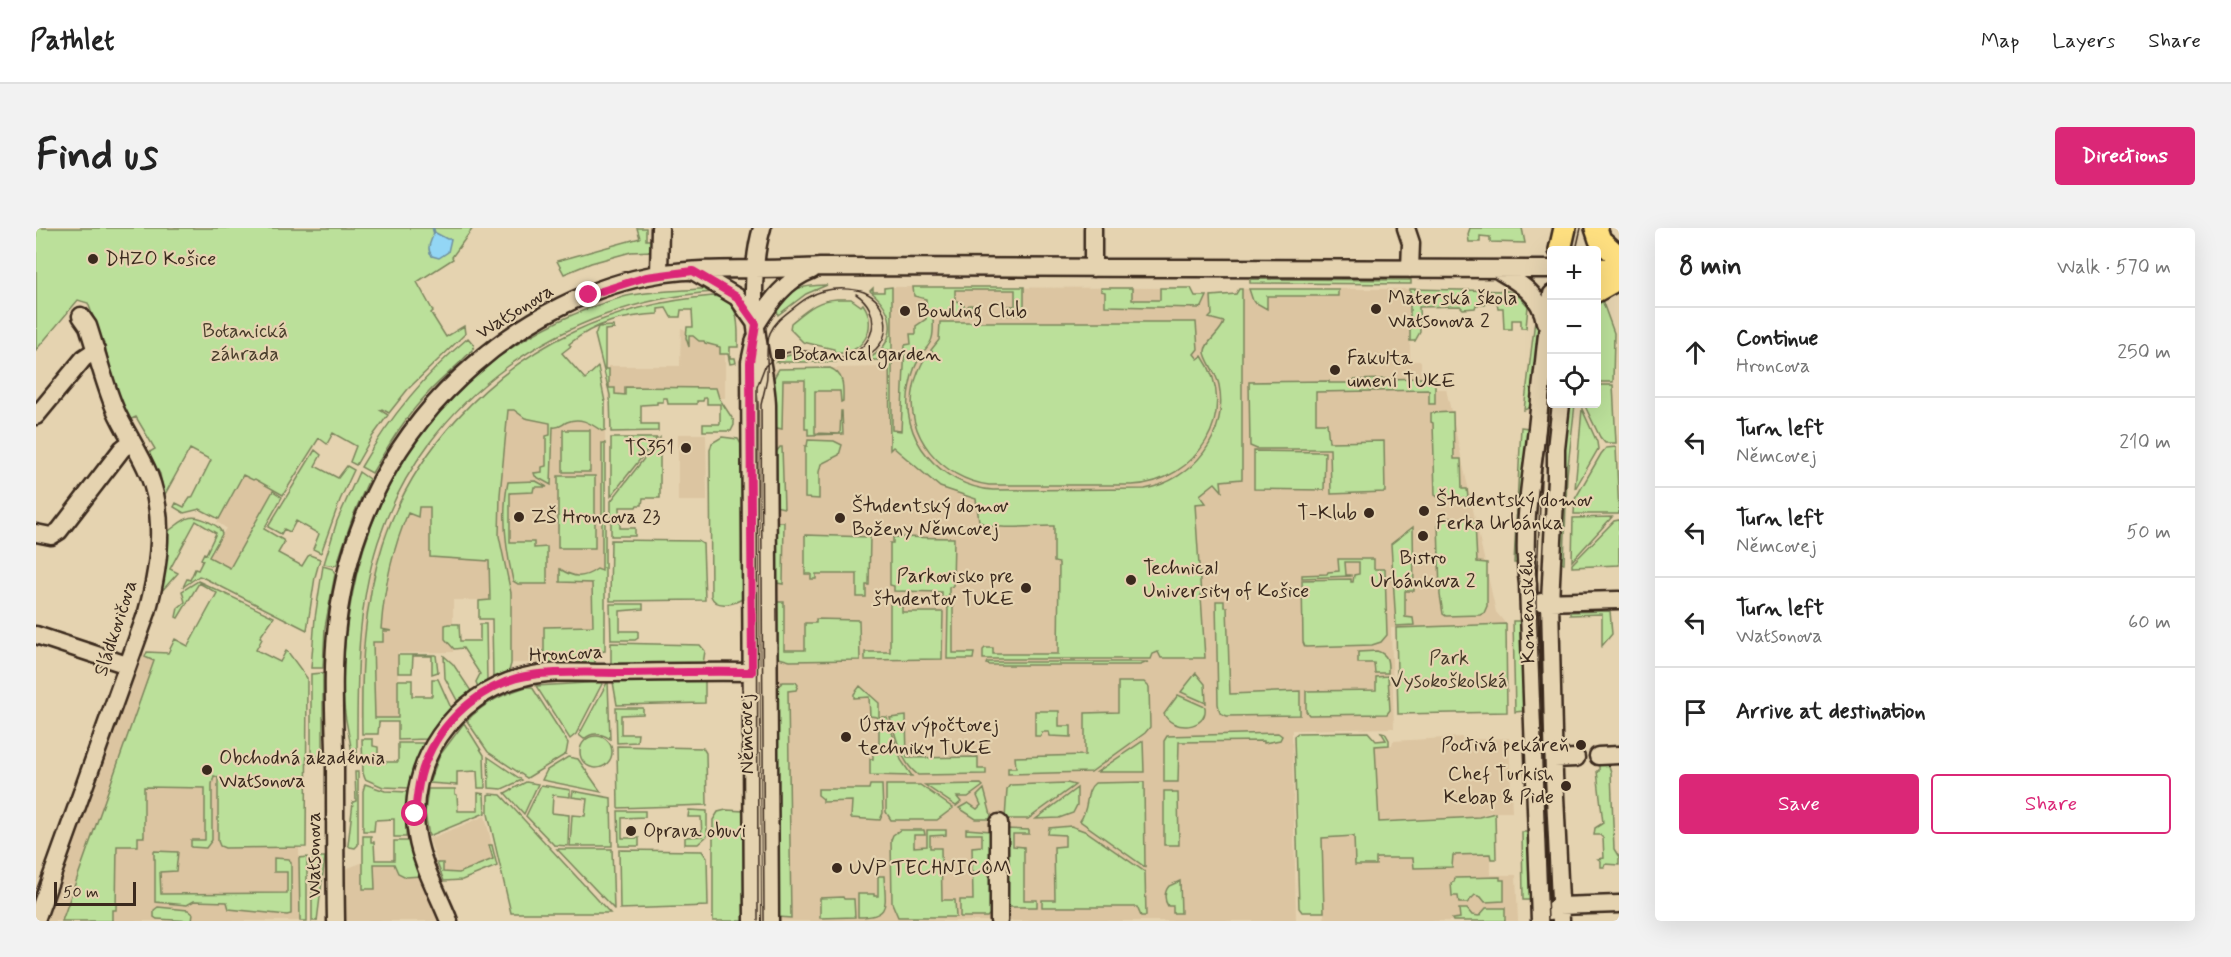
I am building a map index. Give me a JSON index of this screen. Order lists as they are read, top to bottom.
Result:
{
  "streets": {
    "street": [
      "Watsonova",
      "Komenského",
      "Sládkovičova",
      "Hroncova",
      "Němcovej"
    ]
  },
  "crossings": [
    ["Watsonova", "Němcovej"],
    ["Hroncova", "Němcovej"]
  ],
  "parks": ["Botanická záhrada", "Park Vysokoškolská"],
  "places": {
    "other": [
      "DHZO Košice",
      "Materská škola Watsonova 2",
      "Bowling Club",
      "Fakulta umení TUKE",
      "TS351",
      "Študentský domov Ferka Urbánka",
      "T-Klub",
      "ZŠ Hroncova 23",
      "Študentský domov Boženy Němcovej",
      "Bistro Urbánkova 2",
      "Technical University of Košice",
      "Parkovisko pre študentov TUKE",
      "Ústav výpočtovej techniky TUKE",
      "Poctivá pekáreň",
      "Obchodná akadémia Watsonova",
      "Chef Turkish Kebap & Pide",
      "Oprava obuvi",
      "UVP TECHNICOM"
    ],
    "transit": ["Botanical garden"]
  },
  "scale_bar": "50 m",
  "page": {
    "header": "Pathlet",
    "nav": ["Map", "Layers", "Share"],
    "buttons": [
      "Directions",
      ["Save", "Share"]
    ],
    "title": "Find us",
    "heading": ["8 min", "Walk · 570 m"],
    "map_buttons": ["+", "−"],
    "list": [
      ["Continue", "Hroncova", "250 m"],
      ["Turn left", "Němcovej", "210 m"],
      ["Turn left", "Němcovej", "50 m"],
      ["Turn left", "Watsonova", "60 m"],
      "Arrive at destination"
    ],
    "scale": "50 m"
  }
}
